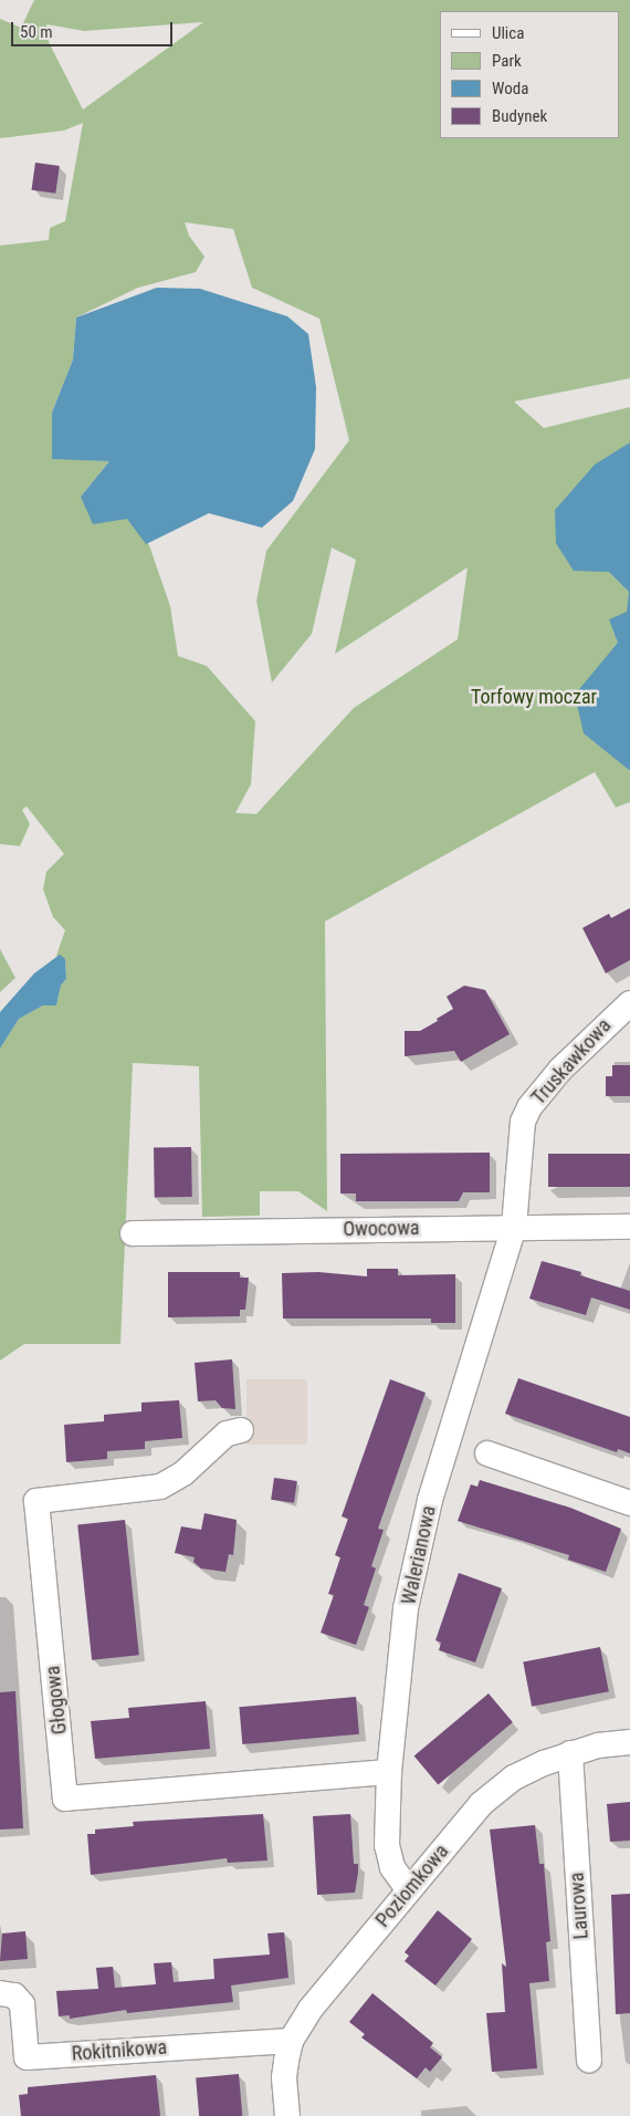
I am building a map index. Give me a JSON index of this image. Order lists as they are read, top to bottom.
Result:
{
  "streets": {
    "street": [
      "Truskawkowa",
      "Owocowa",
      "Walerianowa",
      "Głogowa",
      "Poziomkowa",
      "Laurowa",
      "Rokitnikowa"
    ]
  },
  "crossings": [
    ["Truskawkowa", "Owocowa"],
    ["Truskawkowa", "Walerianowa"],
    ["Owocowa", "Walerianowa"],
    ["Walerianowa", "Głogowa"],
    ["Walerianowa", "Poziomkowa"],
    ["Poziomkowa", "Laurowa"],
    ["Poziomkowa", "Rokitnikowa"]
  ],
  "parks": ["Torfowy moczar"],
  "legend": [
    "Ulica",
    "Park",
    "Woda",
    "Budynek"
  ],
  "scale_bar": "50 m"
}
